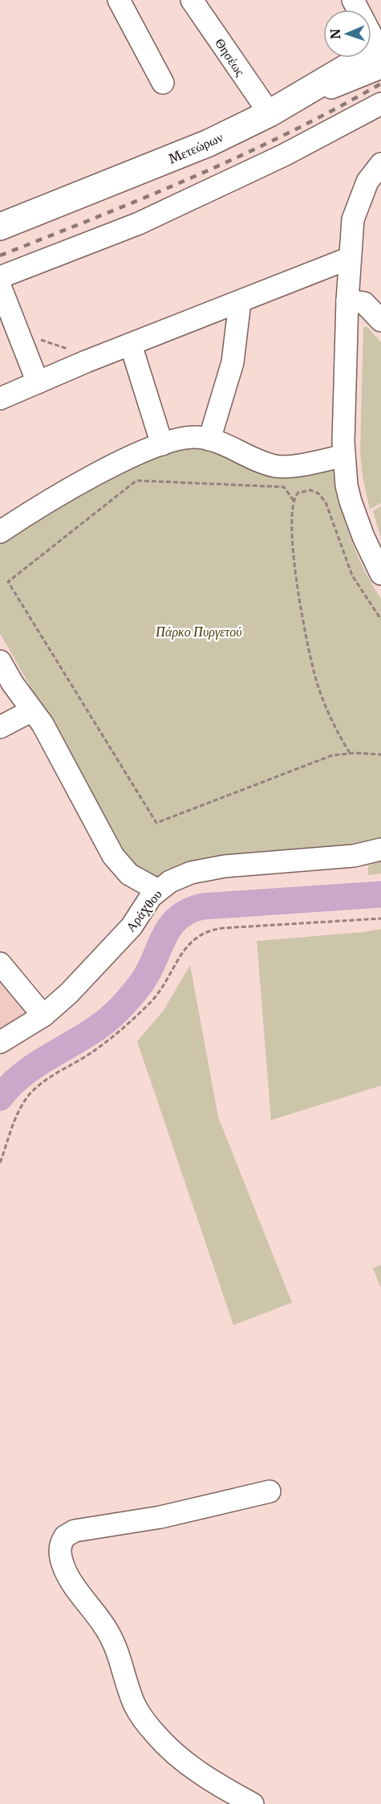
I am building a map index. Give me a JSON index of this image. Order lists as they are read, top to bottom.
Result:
{
  "streets": {
    "main road": ["Μετεώρων"],
    "street": ["Θησέως", "Αράχθου"]
  },
  "crossings": [
    ["Θησέως", "Μετεώρων"]
  ],
  "parks": ["Πάρκο Πυργετού"],
  "north": "left"
}
